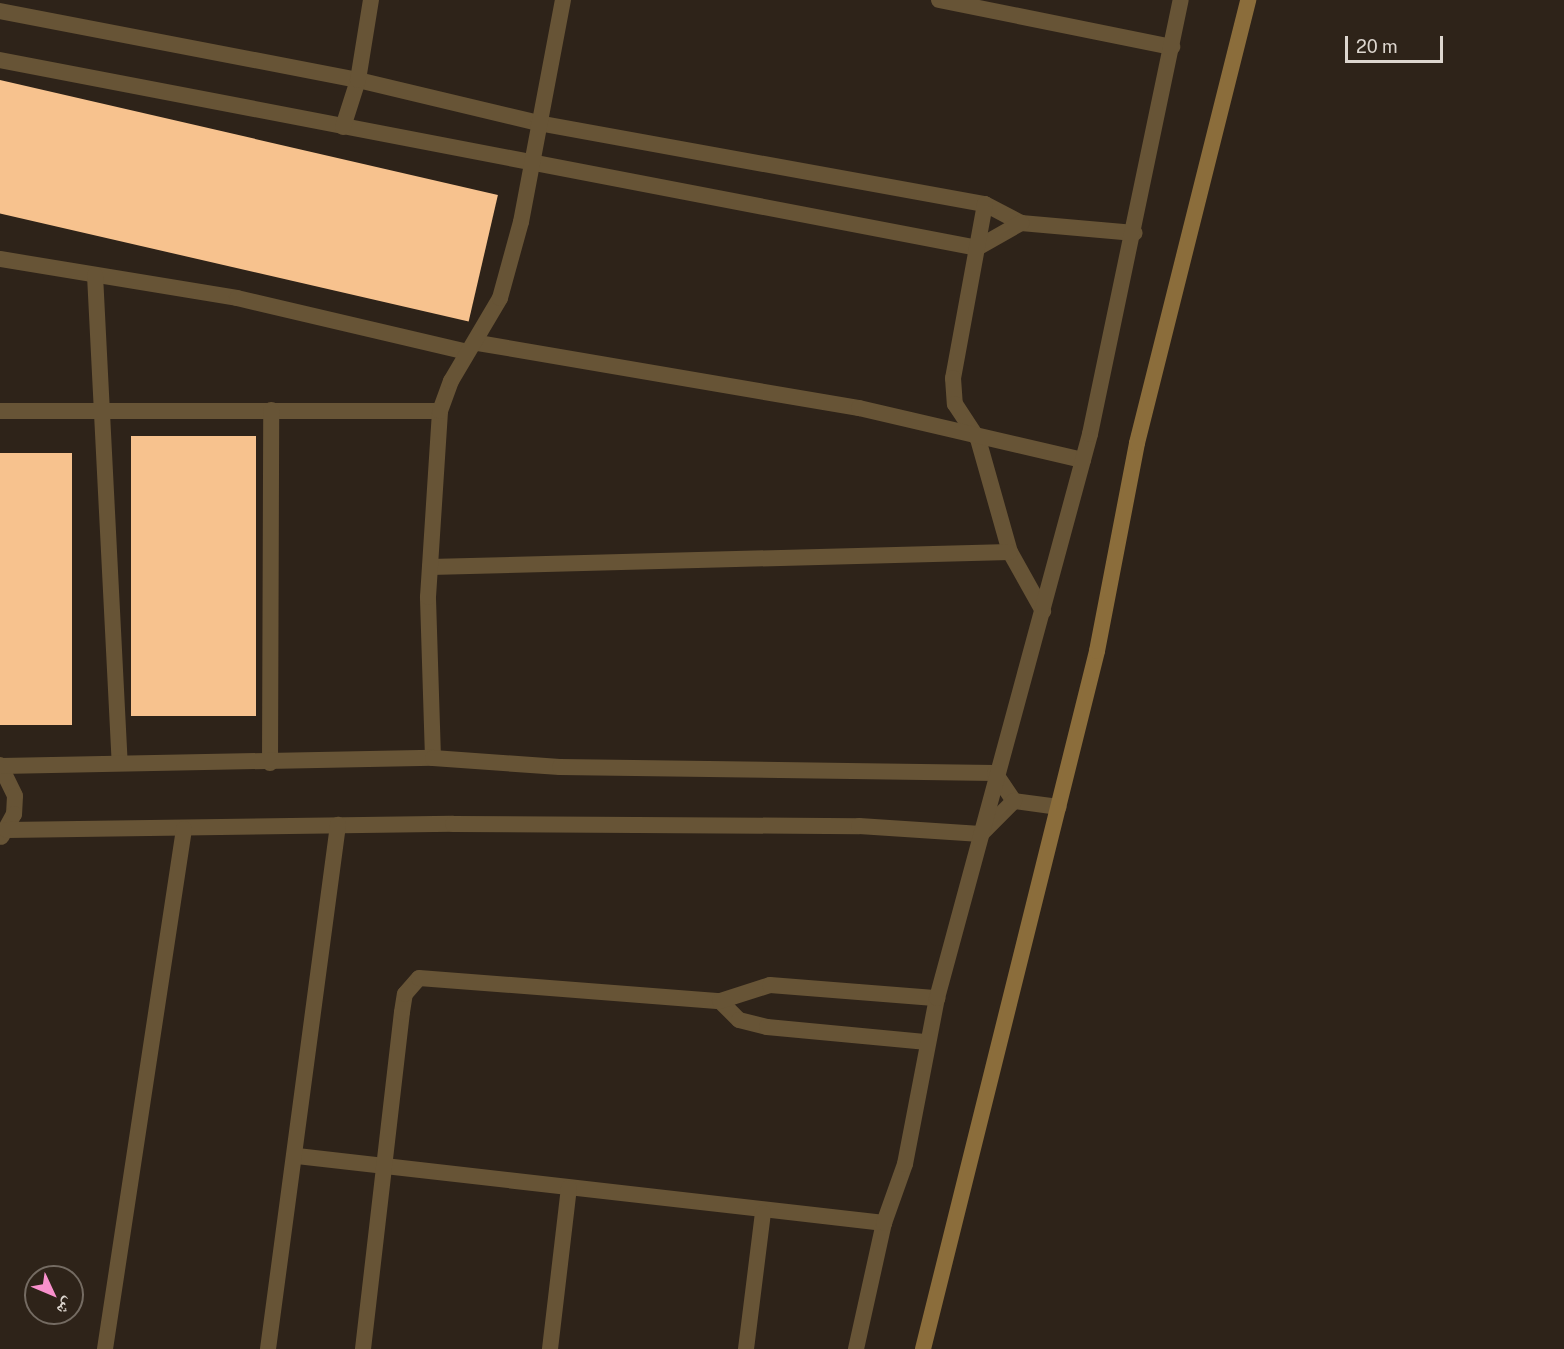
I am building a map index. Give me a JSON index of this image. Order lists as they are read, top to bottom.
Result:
{
  "scale_bar": "20 m",
  "north": "bottom right"
}
